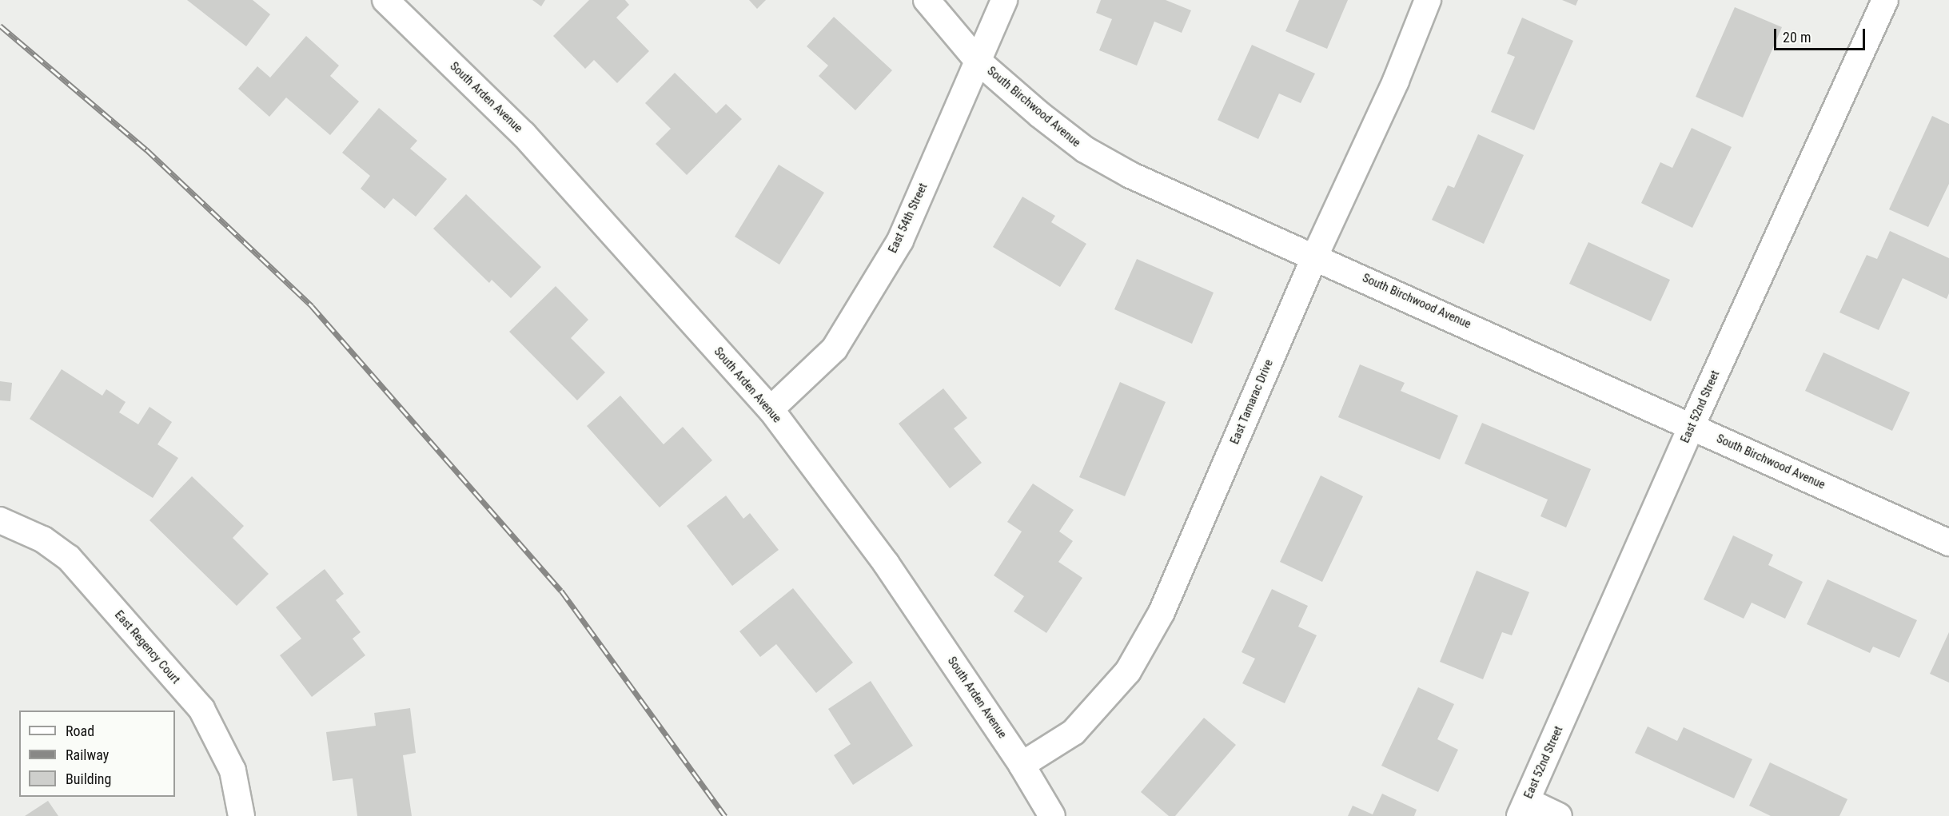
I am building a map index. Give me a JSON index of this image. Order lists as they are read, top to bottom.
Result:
{
  "streets": {
    "street": [
      "South Arden Avenue",
      "South Birchwood Avenue",
      "East 54th Street",
      "East Tamarac Drive",
      "East 52nd Street",
      "East Regency Court"
    ]
  },
  "crossings": [
    ["South Arden Avenue", "East 54th Street"],
    ["South Arden Avenue", "East Tamarac Drive"],
    ["South Birchwood Avenue", "East 54th Street"],
    ["South Birchwood Avenue", "East Tamarac Drive"],
    ["South Birchwood Avenue", "East 52nd Street"]
  ],
  "legend": ["Road", "Railway", "Building"],
  "scale_bar": "20 m"
}
